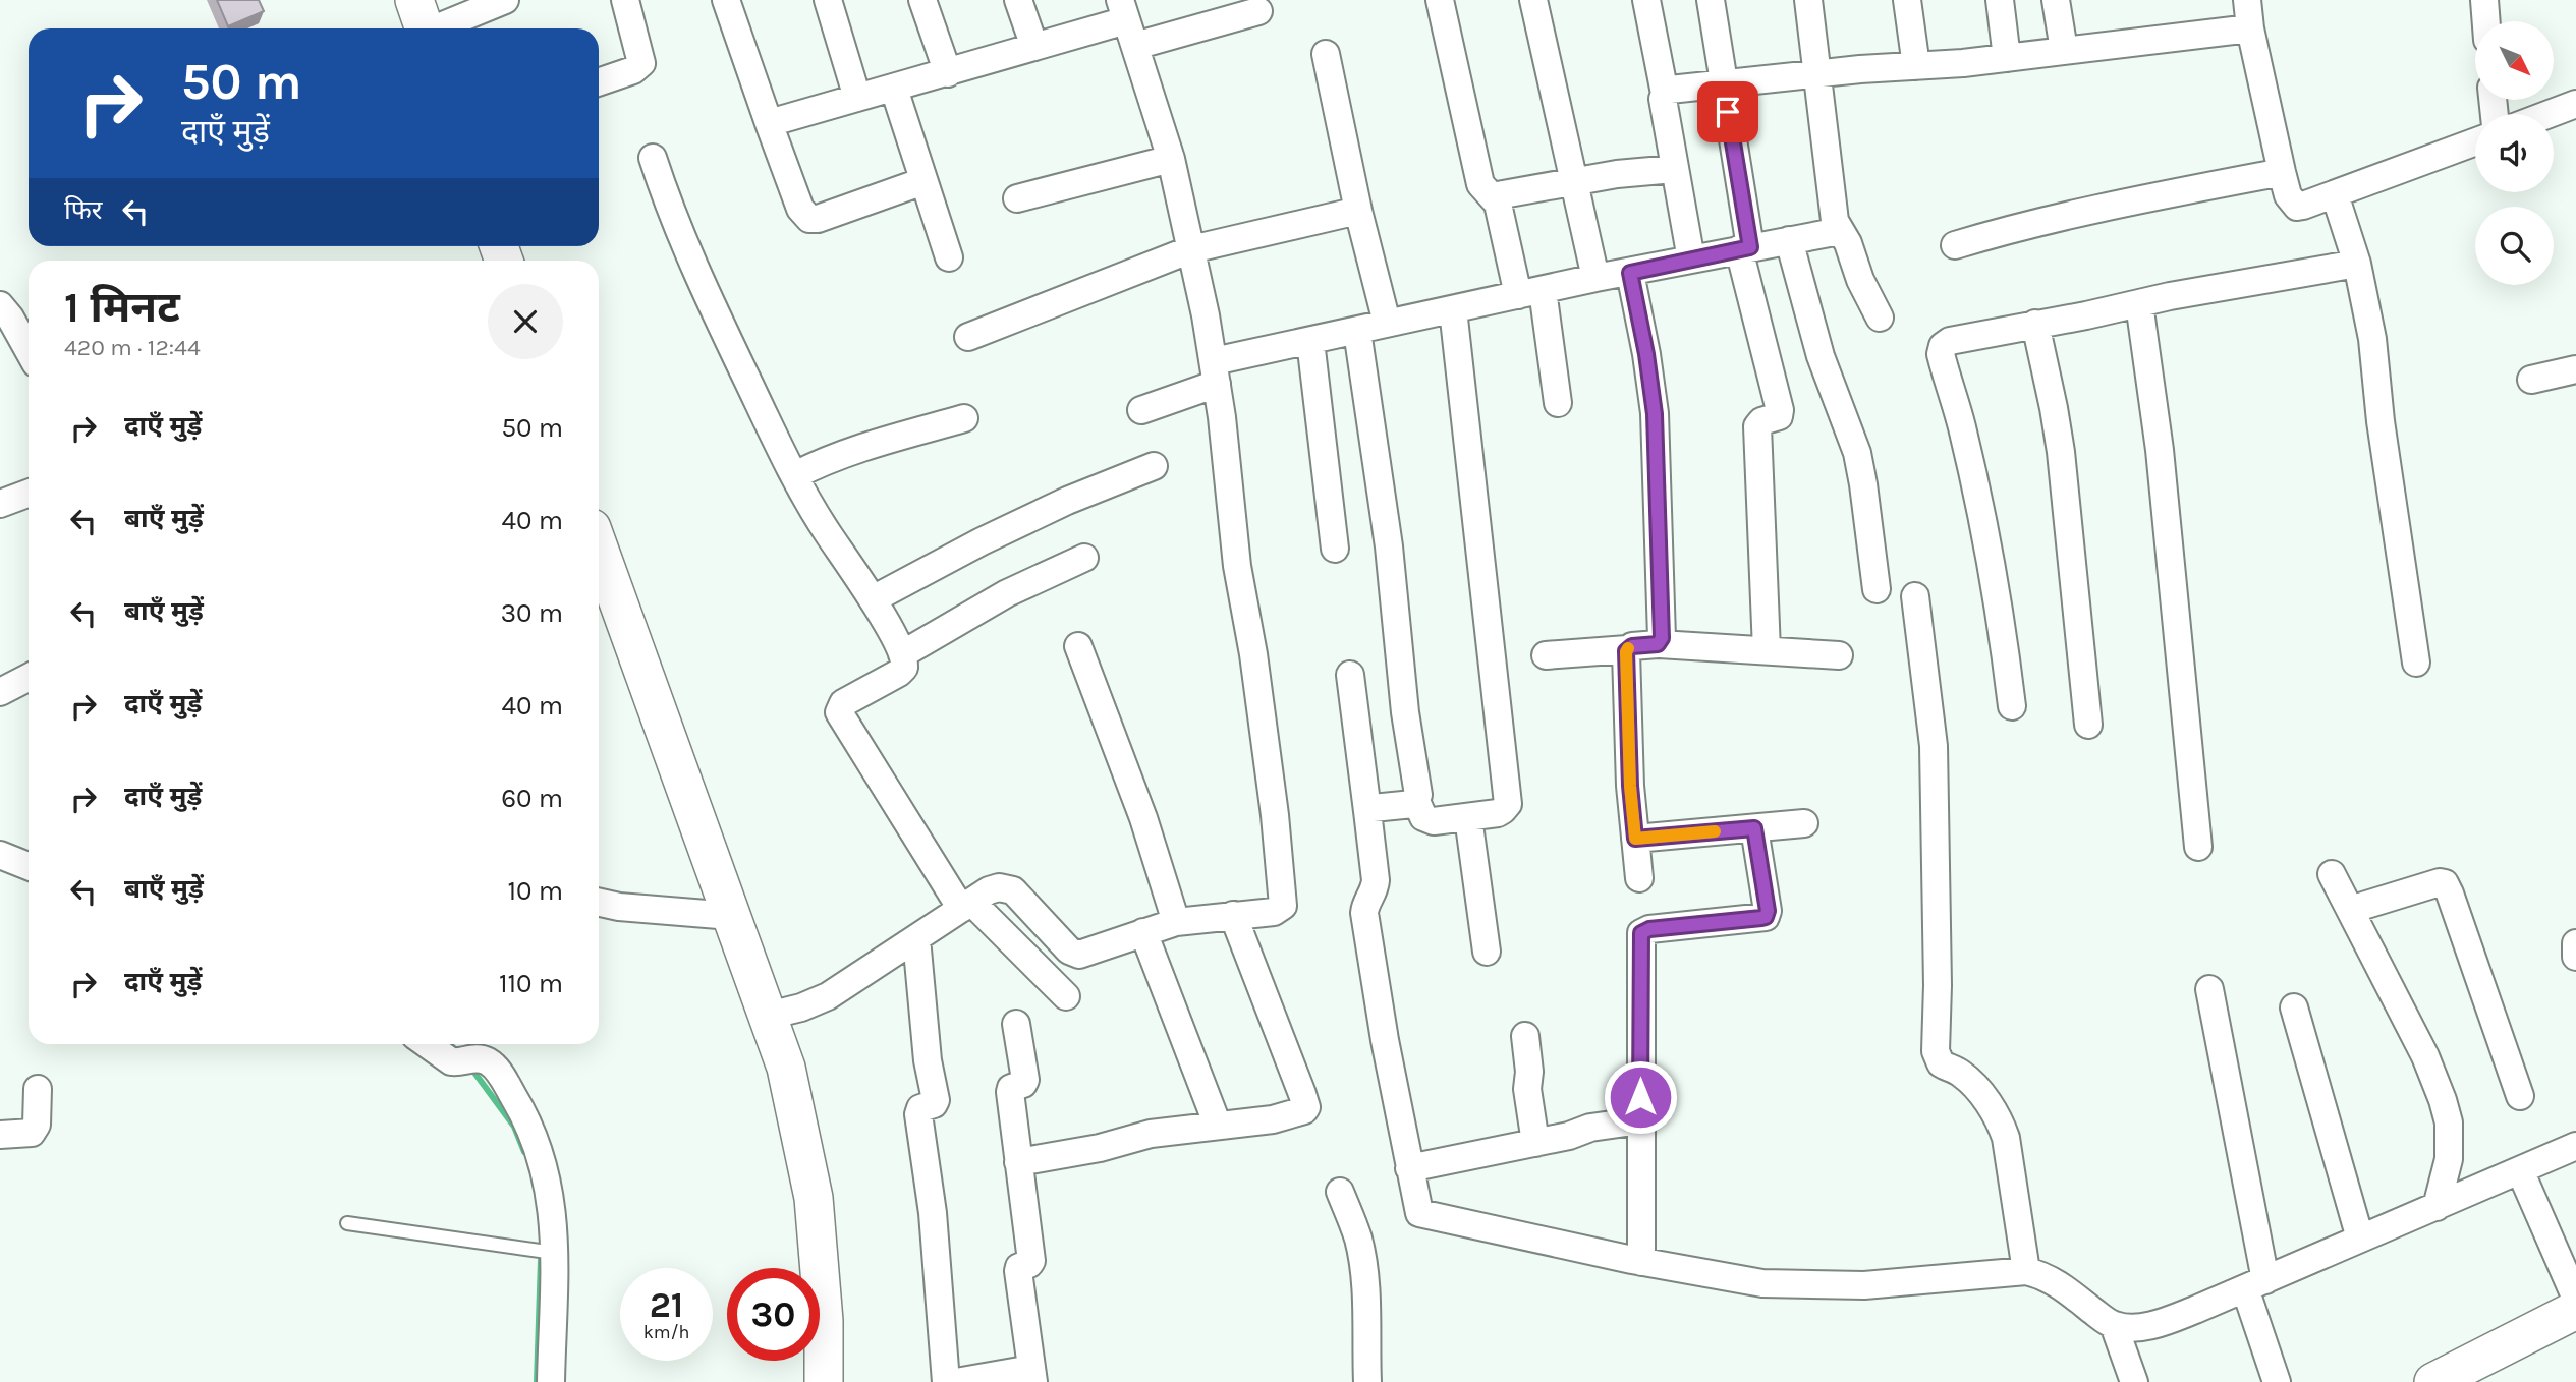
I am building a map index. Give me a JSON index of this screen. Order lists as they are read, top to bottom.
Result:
{
  "north": "bottom right",
  "page": {
    "turn": ["50 m", "दाएँ मुड़ें"],
    "then": "फिर",
    "heading": ["1 मिनट", "420 m · 12:44"],
    "list": [
      {
        "name": "दाएँ मुड़ें",
        "value": "50 m"
      },
      {
        "name": "बाएँ मुड़ें",
        "value": "40 m"
      },
      {
        "name": "बाएँ मुड़ें",
        "value": "30 m"
      },
      {
        "name": "दाएँ मुड़ें",
        "value": "40 m"
      },
      {
        "name": "दाएँ मुड़ें",
        "value": "60 m"
      },
      {
        "name": "बाएँ मुड़ें",
        "value": "10 m"
      },
      {
        "name": "दाएँ मुड़ें",
        "value": "110 m"
      }
    ],
    "speed": "21 km/h",
    "limit": "30"
  }
}
